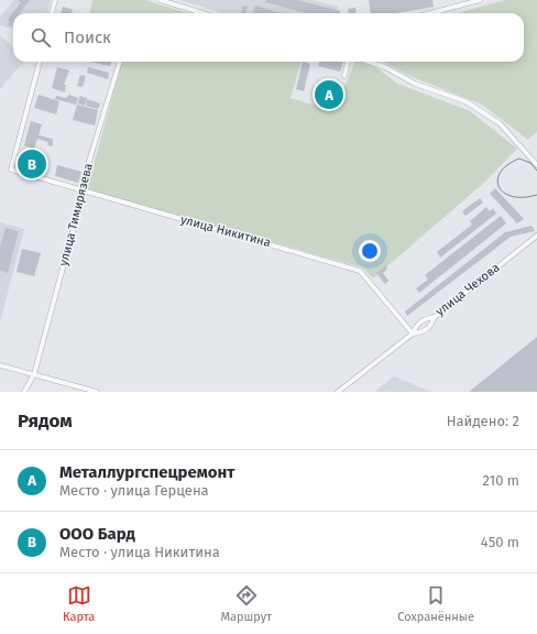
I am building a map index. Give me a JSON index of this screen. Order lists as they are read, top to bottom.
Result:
{
  "streets": {
    "street": ["улица Тимирязева", "улица Никитина", "улица Чехова"]
  },
  "crossings": [
    ["улица Тимирязева", "улица Никитина"],
    ["улица Никитина", "улица Чехова"]
  ],
  "page": {
    "search": "Поиск",
    "pins": ["A", "B"],
    "heading": ["Рядом", "Найдено: 2"],
    "list": [
      {
        "mark": "A",
        "name": "Металлургспецремонт",
        "note": "Место · улица Герцена",
        "value": "210 m"
      },
      {
        "mark": "B",
        "name": "ООО Бард",
        "note": "Место · улица Никитина",
        "value": "450 m"
      }
    ],
    "nav": ["Карта", "Маршрут", "Сохранённые"]
  }
}
